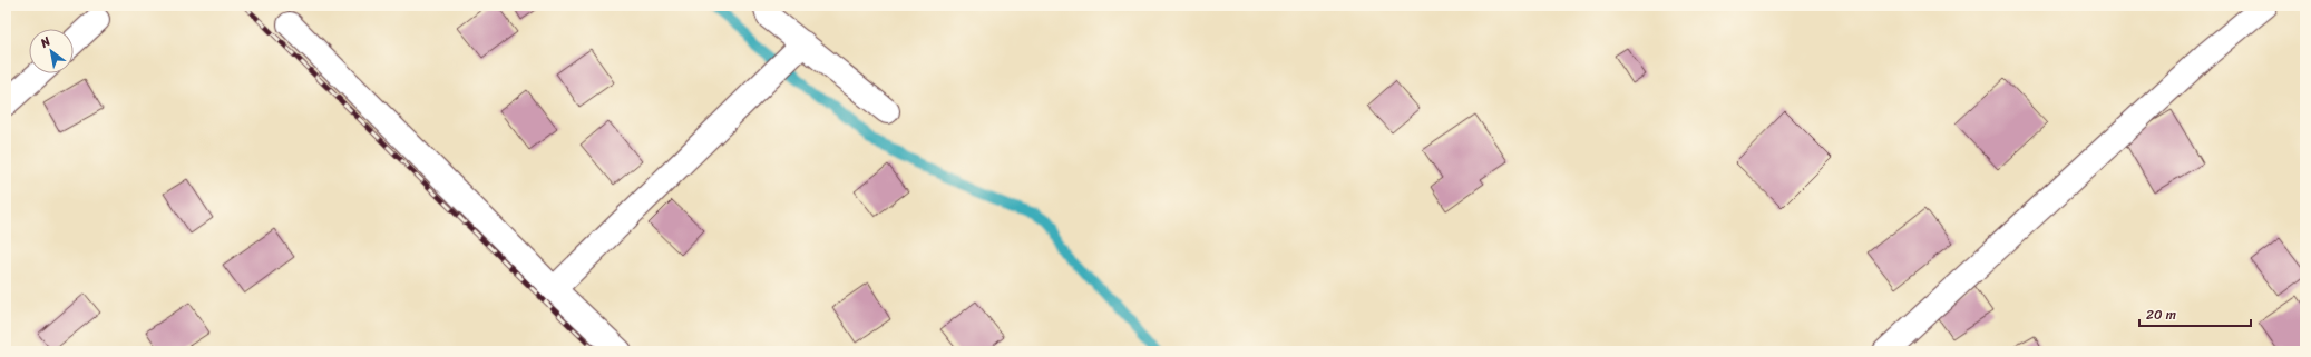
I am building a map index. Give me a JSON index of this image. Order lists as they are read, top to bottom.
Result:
{
  "scale_bar": "20 m",
  "north": "top left"
}
